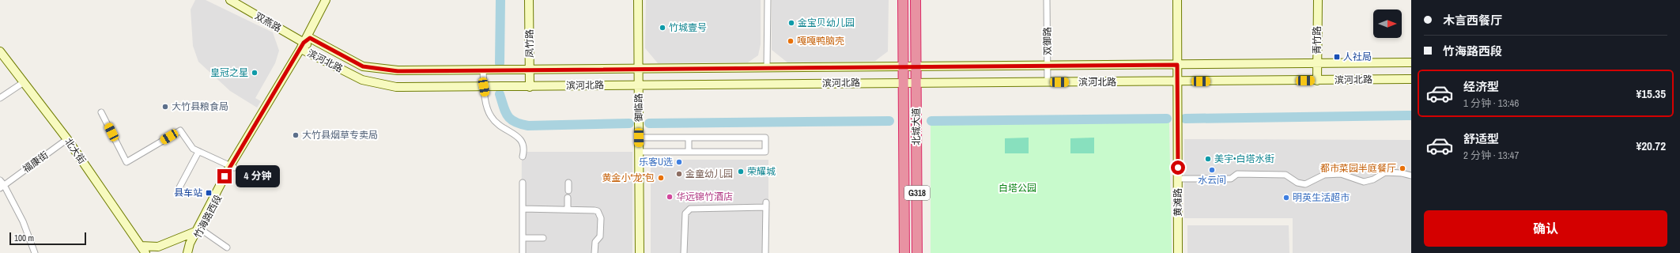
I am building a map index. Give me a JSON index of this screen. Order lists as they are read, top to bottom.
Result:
{
  "streets": {
    "highway": ["北城大道", "G318"],
    "street": [
      "双燕路",
      "青竹路",
      "双御路",
      "凤竹路",
      "滨河北路",
      "御临路",
      "北大街",
      "福康街",
      "黄滩路",
      "竹海路西段"
    ]
  },
  "crossings": [
    ["双燕路", "滨河北路"],
    ["双燕路", "竹海路西段"],
    ["青竹路", "滨河北路"],
    ["双御路", "滨河北路"],
    ["凤竹路", "滨河北路"],
    ["滨河北路", "御临路"],
    ["滨河北路", "北城大道"],
    ["滨河北路", "黄滩路"],
    ["滨河北路", "竹海路西段"],
    ["北大街", "福康街"],
    ["北大街", "竹海路西段"]
  ],
  "parks": ["白塔公园"],
  "places": {
    "other": [
      "金宝贝幼儿园",
      "竹城壹号",
      "嘎嘎鸭脑壳",
      "皇冠之星",
      "大竹县粮食局",
      "大竹县烟草专卖局",
      "美宇•白塔水街",
      "乐客U选",
      "都市菜园半庭餐厅",
      "水云间",
      "荣耀城",
      "金童幼儿园",
      "黄金小“龙”包",
      "华远锦竹酒店",
      "明英生活超市"
    ],
    "transit": ["人社局", "县车站"]
  },
  "scale_bar": "100 m",
  "north": "right",
  "page": {
    "banner": ["木言西餐厅", "竹海路西段"],
    "list": [
      {
        "name": "经济型",
        "note": "1 分钟 · 13:46",
        "value": "¥15.35"
      },
      {
        "name": "舒适型",
        "note": "2 分钟 · 13:47",
        "value": "¥20.72"
      }
    ],
    "bubble": "4 分钟",
    "buttons": "确认",
    "scale": "100 m"
  }
}
